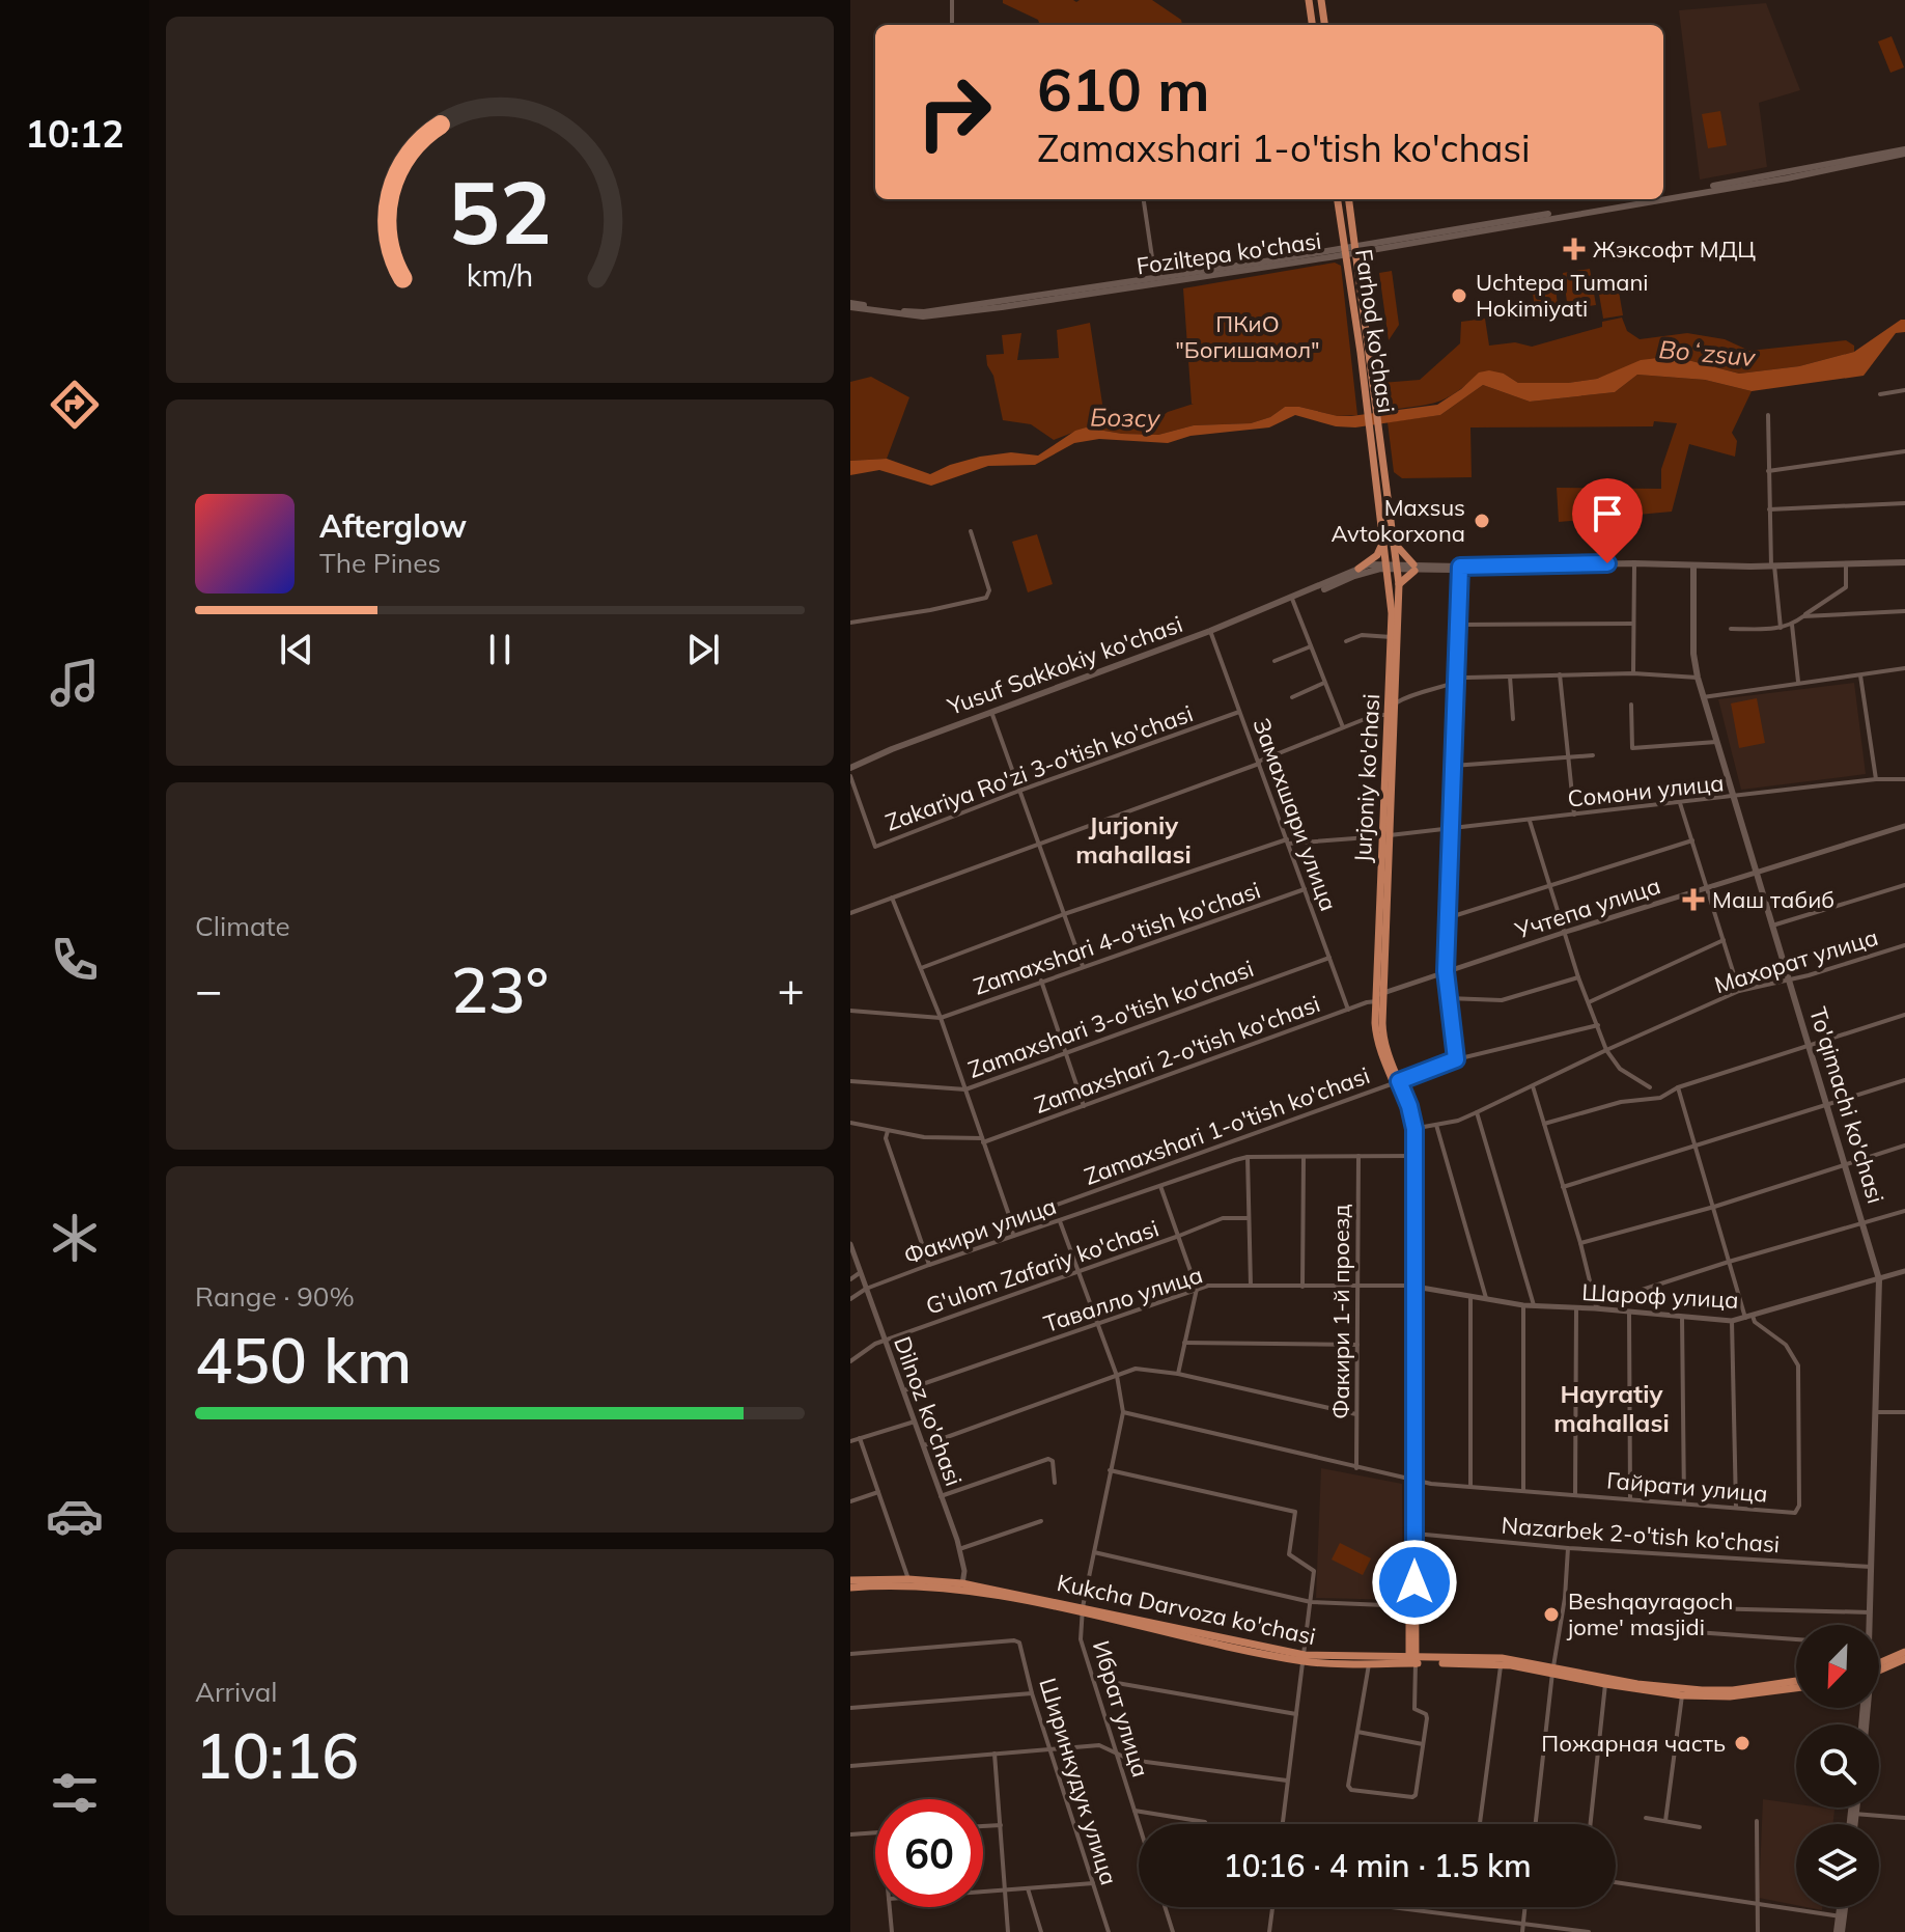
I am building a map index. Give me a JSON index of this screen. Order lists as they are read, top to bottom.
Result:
{
  "streets": {
    "main road": [
      "Foziltepa ko'chasi",
      "Farhod ko'chasi",
      "Yusuf Sakkokiy ko'chasi",
      "Jurjoniy ko'chasi",
      "To'qimachi ko'chasi",
      "Kukcha Darvoza ko'chasi"
    ],
    "street": [
      "Zakariya Ro'zi 3-o'tish ko'chasi",
      "Сомони улица",
      "Замахшари улица",
      "Учтепа улица",
      "Zamaxshari 4-o'tish ko'chasi",
      "Махорат улица",
      "Zamaxshari 3-o'tish ko'chasi",
      "Zamaxshari 2-o'tish ko'chasi",
      "Zamaxshari 1-o'tish ko'chasi",
      "Факири улица",
      "G'ulom Zafariy ko'chasi",
      "Шароф улица",
      "Тавалло улица",
      "Факири 1-й проезд",
      "Dilnoz ko'chasi",
      "Гайрати улица",
      "Nazarbek 2-o'tish ko'chasi",
      "Ибрат улица",
      "Ширинкудук улица"
    ]
  },
  "crossings": [
    ["Foziltepa ko'chasi", "Farhod ko'chasi"],
    ["Farhod ko'chasi", "Yusuf Sakkokiy ko'chasi"],
    ["Farhod ko'chasi", "Jurjoniy ko'chasi"],
    ["Yusuf Sakkokiy ko'chasi", "Jurjoniy ko'chasi"],
    ["Yusuf Sakkokiy ko'chasi", "Замахшари улица"],
    ["Yusuf Sakkokiy ko'chasi", "To'qimachi ko'chasi"],
    ["Zakariya Ro'zi 3-o'tish ko'chasi", "Замахшари улица"],
    ["Jurjoniy ko'chasi", "Сомони улица"],
    ["Jurjoniy ko'chasi", "Учтепа улица"],
    ["Jurjoniy ko'chasi", "Махорат улица"],
    ["Jurjoniy ko'chasi", "Zamaxshari 2-o'tish ko'chasi"],
    ["Jurjoniy ko'chasi", "Zamaxshari 1-o'tish ko'chasi"],
    ["Jurjoniy ko'chasi", "Факири улица"],
    ["Jurjoniy ko'chasi", "Шароф улица"],
    ["Jurjoniy ko'chasi", "Тавалло улица"],
    ["Jurjoniy ko'chasi", "Гайрати улица"],
    ["Jurjoniy ko'chasi", "Nazarbek 2-o'tish ko'chasi"],
    ["Jurjoniy ko'chasi", "Kukcha Darvoza ko'chasi"],
    ["Сомони улица", "Замахшари улица"],
    ["Сомони улица", "To'qimachi ko'chasi"],
    ["Замахшари улица", "Zamaxshari 4-o'tish ko'chasi"],
    ["Замахшари улица", "Zamaxshari 3-o'tish ko'chasi"],
    ["Замахшари улица", "Zamaxshari 2-o'tish ko'chasi"],
    ["Учтепа улица", "Zamaxshari 2-o'tish ko'chasi"],
    ["Учтепа улица", "To'qimachi ko'chasi"],
    ["Махорат улица", "To'qimachi ko'chasi"],
    ["To'qimachi ko'chasi", "Шароф улица"],
    ["To'qimachi ko'chasi", "Nazarbek 2-o'tish ko'chasi"],
    ["Факири улица", "Факири 1-й проезд"],
    ["Факири улица", "Dilnoz ko'chasi"],
    ["Факири улица", "Ибрат улица"],
    ["G'ulom Zafariy ko'chasi", "Dilnoz ko'chasi"],
    ["G'ulom Zafariy ko'chasi", "Ибрат улица"],
    ["Шароф улица", "Тавалло улица"],
    ["Шароф улица", "Гайрати улица"],
    ["Тавалло улица", "Факири 1-й проезд"],
    ["Тавалло улица", "Dilnoz ko'chasi"],
    ["Тавалло улица", "Ибрат улица"],
    ["Факири 1-й проезд", "Гайрати улица"],
    ["Dilnoz ko'chasi", "Kukcha Darvoza ko'chasi"],
    ["Гайрати улица", "Ибрат улица"],
    ["Kukcha Darvoza ko'chasi", "Ибрат улица"]
  ],
  "districts": ["Jurjoniy mahallasi", "Hayratiy mahallasi"],
  "water": ["Boʻzsuv", "Бозсу"],
  "parks": ["ПКиО \"Богишамол\""],
  "places": {
    "health": ["Жэксофт МДЦ", "Маш табиб"],
    "other": [
      "Uchtepa Tumani Hokimiyati",
      "Maxsus Avtokorxona",
      "Beshqayragoch jome' masjidi",
      "Пожарная часть"
    ]
  },
  "north": "bottom left",
  "page": {
    "tabs": "10:12",
    "turn": ["610 m", "Zamaxshari 1-o'tish ko'chasi"],
    "song": ["Afterglow", "The Pines"],
    "tile": [
      "Climate",
      ["Range · 90%", "450 km"],
      ["Arrival", "10:16"]
    ],
    "heat": ["−", "23°", "+"],
    "limit": "60",
    "trip": "10:16 · 4 min · 1.5 km",
    "gauge": ["52", "km/h"]
  }
}
